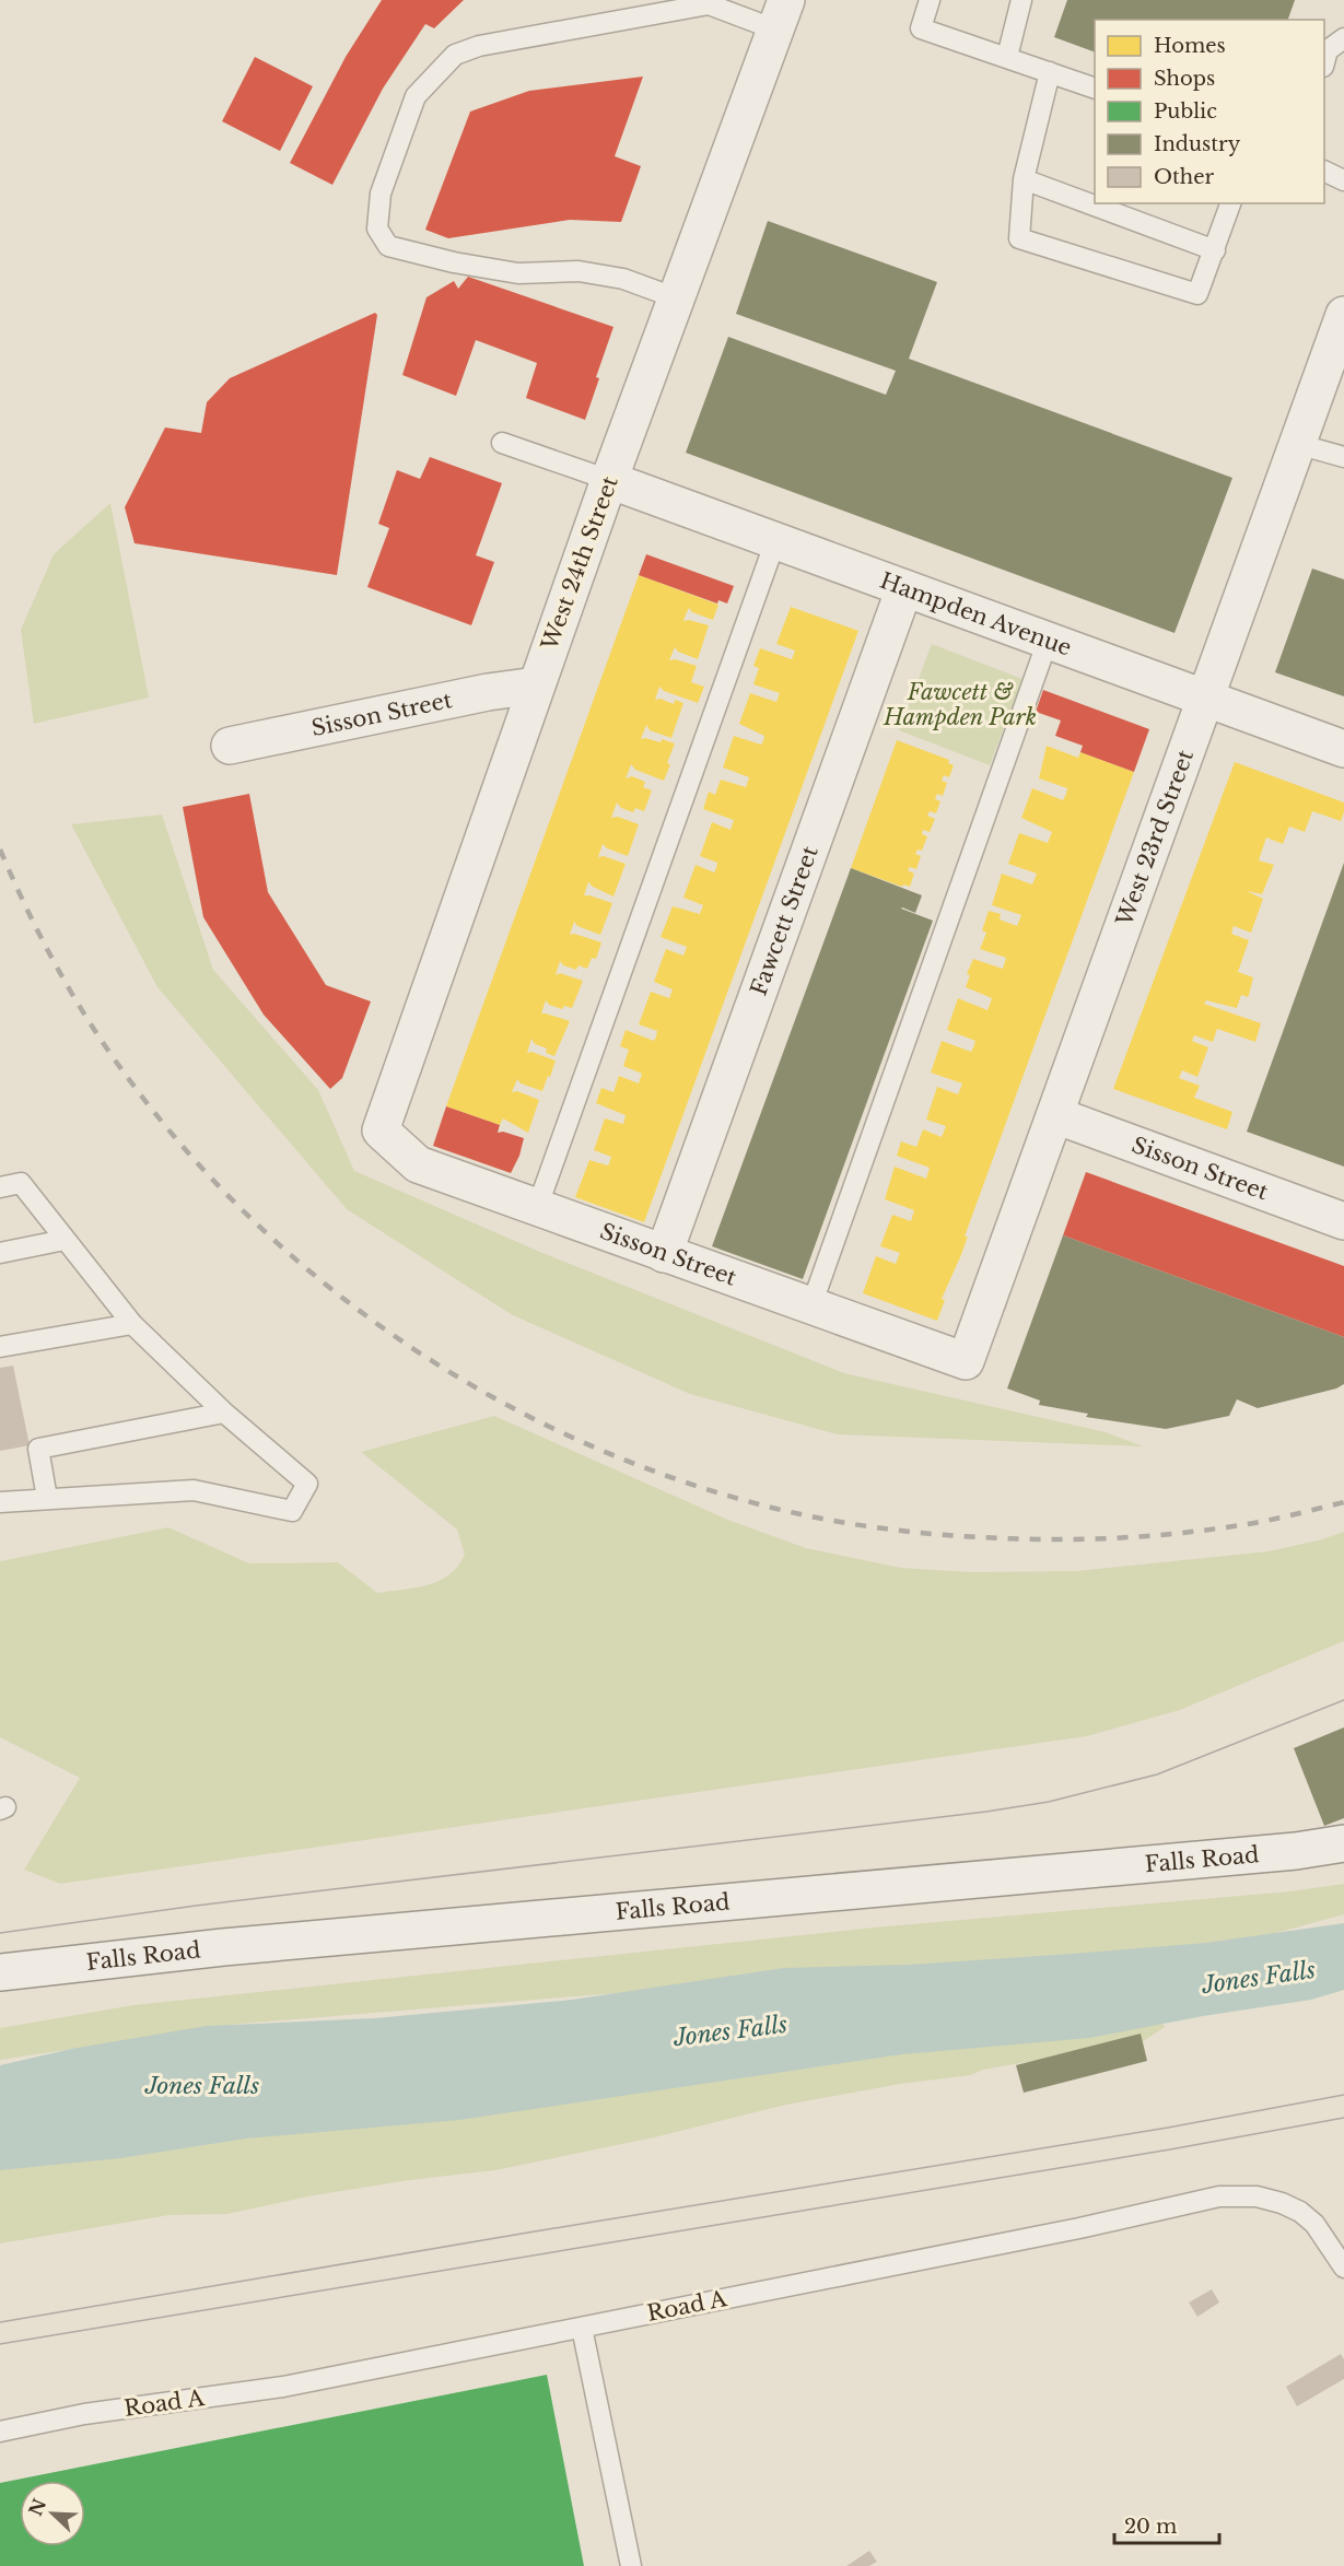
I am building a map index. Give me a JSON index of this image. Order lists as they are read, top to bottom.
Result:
{
  "streets": {
    "street": [
      "West 24th Street",
      "Hampden Avenue",
      "Sisson Street",
      "West 23rd Street",
      "Fawcett Street",
      "Falls Road"
    ],
    "lane": ["Road A"]
  },
  "crossings": [
    ["West 24th Street", "Hampden Avenue"],
    ["West 24th Street", "Sisson Street"],
    ["Hampden Avenue", "West 23rd Street"],
    ["Hampden Avenue", "Fawcett Street"],
    ["Sisson Street", "West 23rd Street"],
    ["Sisson Street", "Fawcett Street"]
  ],
  "water": ["Jones Falls"],
  "parks": ["Fawcett & Hampden Park"],
  "legend": [
    "Homes",
    "Shops",
    "Public",
    "Industry",
    "Other"
  ],
  "scale_bar": "20 m",
  "north": "top left"
}
